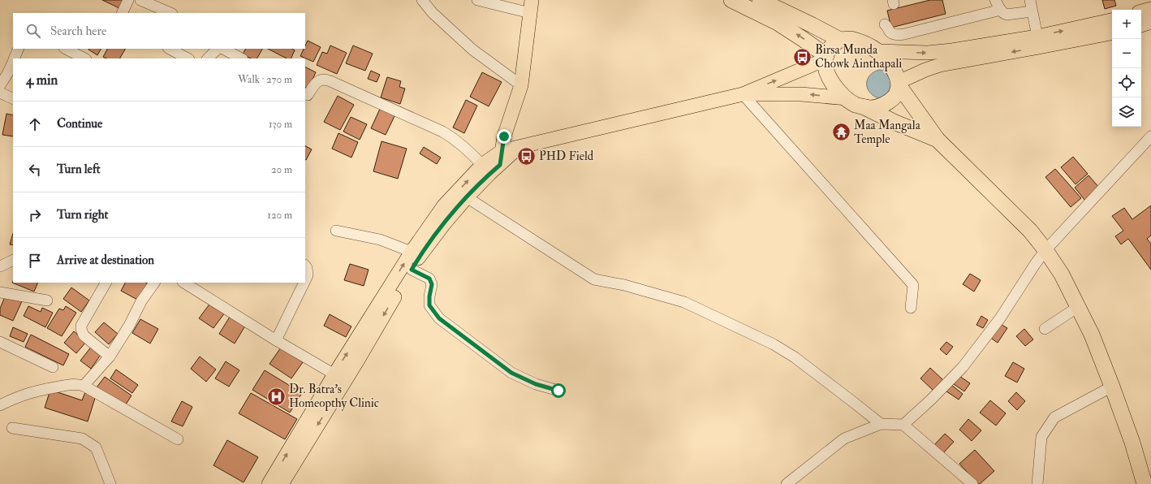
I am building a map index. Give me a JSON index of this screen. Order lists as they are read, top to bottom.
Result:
{
  "places": {
    "bus stop": ["Birsa Munda Chowk Ainthapali", "PHD Field"],
    "temple": ["Maa Mangala Temple"],
    "hospital": ["Dr. Batra's Homeopthy Clinic"]
  },
  "page": {
    "map_buttons": ["+", "−"],
    "search": "Search here",
    "heading": ["4 min", "Walk · 270 m"],
    "list": [
      ["Continue", "130 m"],
      ["Turn left", "20 m"],
      ["Turn right", "120 m"],
      "Arrive at destination"
    ]
  }
}
